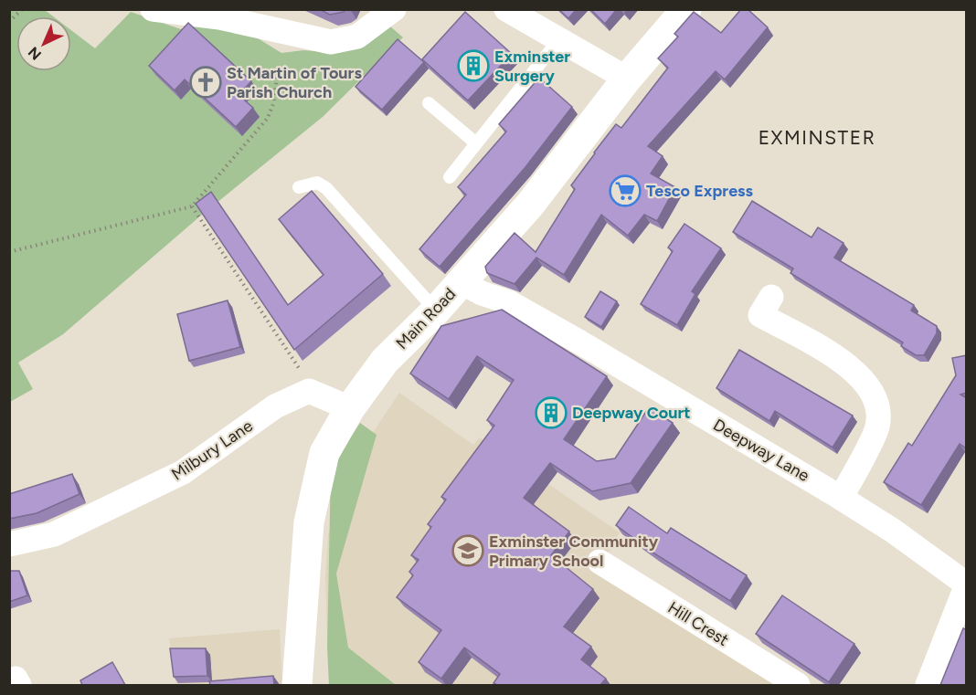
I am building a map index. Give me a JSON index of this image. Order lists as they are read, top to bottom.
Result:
{
  "streets": {
    "street": [
      "Main Road",
      "Milbury Lane",
      "Deepway Lane",
      "Hill Crest"
    ]
  },
  "crossings": [
    ["Main Road", "Deepway Lane"]
  ],
  "districts": ["EXMINSTER"],
  "places": {
    "building": ["Exminster Surgery", "Deepway Court"],
    "church": ["St Martin of Tours Parish Church"],
    "supermarket": ["Tesco Express"],
    "school or university": ["Exminster Community Primary School"]
  },
  "north": "bottom left"
}
